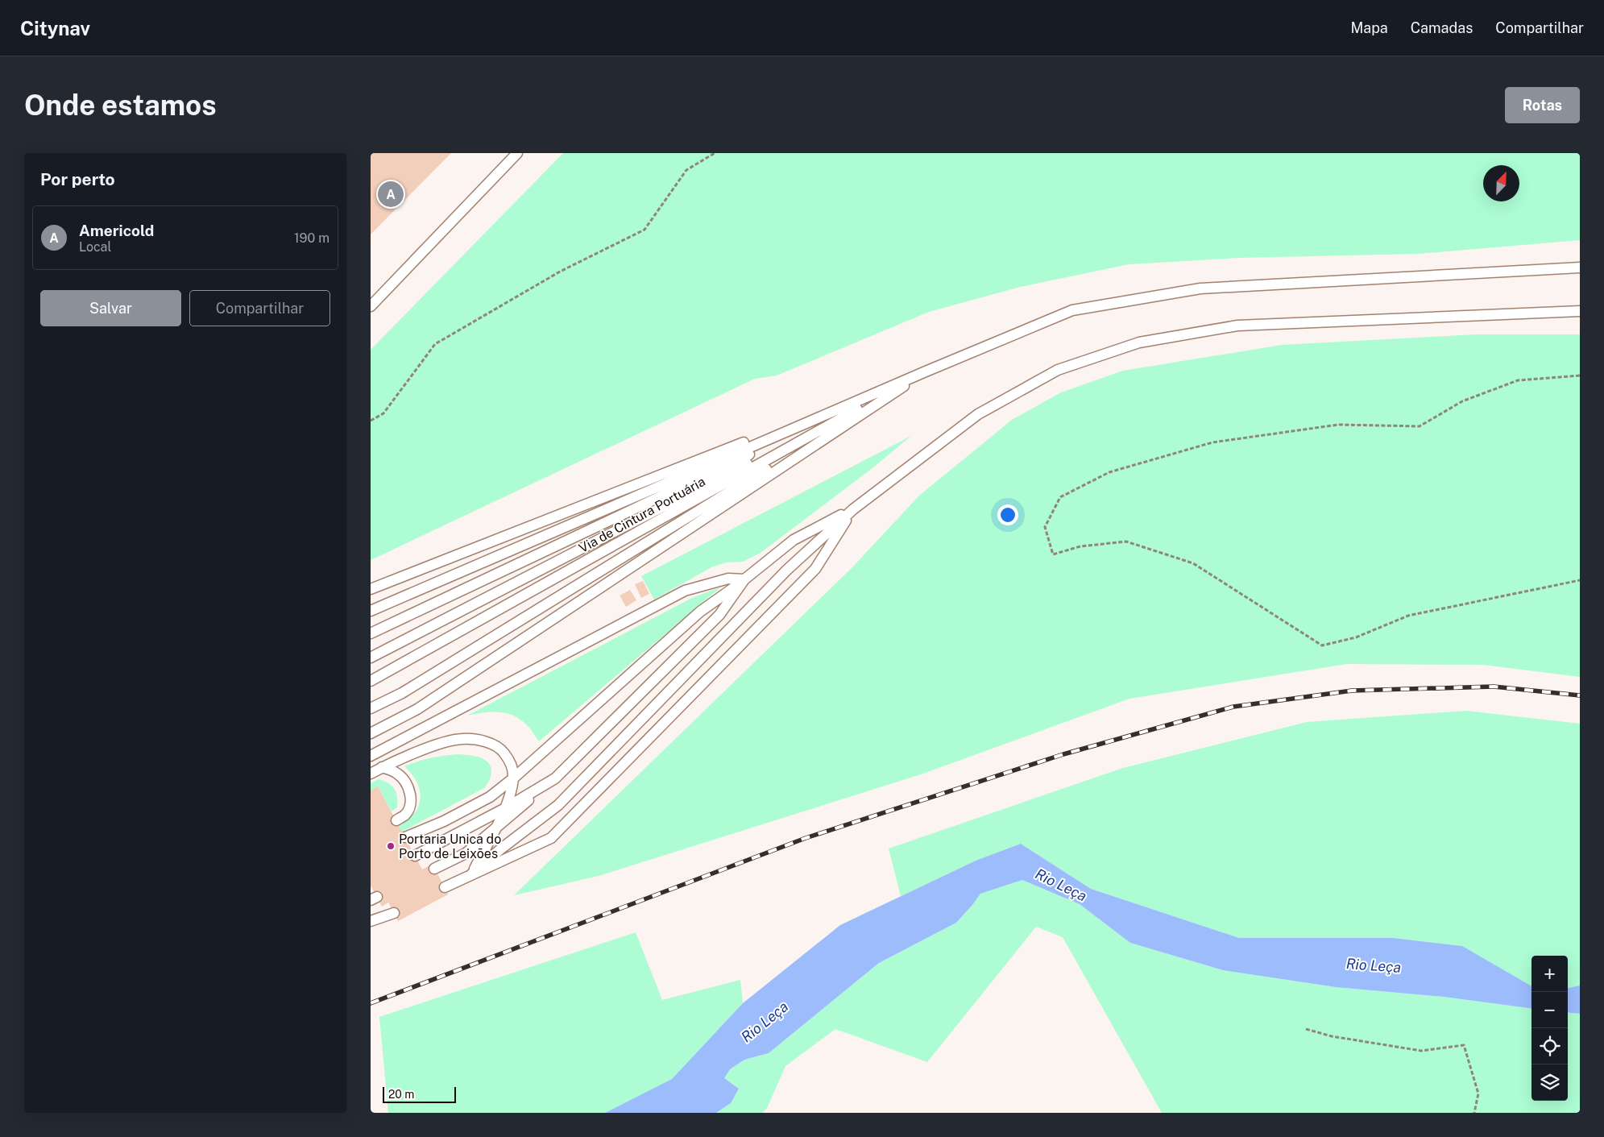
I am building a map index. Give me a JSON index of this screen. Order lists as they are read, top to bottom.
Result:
{
  "streets": {
    "lane": ["Via de Cintura Portuária"]
  },
  "water": ["Rio Leça"],
  "places": ["Portaria Unica do Porto de Leixões"],
  "scale_bar": "20 m",
  "north": "top right",
  "page": {
    "header": "Citynav",
    "nav": ["Mapa", "Camadas", "Compartilhar"],
    "buttons": [
      "Rotas",
      ["Salvar", "Compartilhar"]
    ],
    "title": "Onde estamos",
    "heading": "Por perto",
    "pins": "A",
    "list": [
      {
        "mark": "A",
        "name": "Americold",
        "note": "Local",
        "value": "190 m"
      }
    ],
    "map_buttons": ["+", "−"],
    "scale": "20 m"
  }
}
